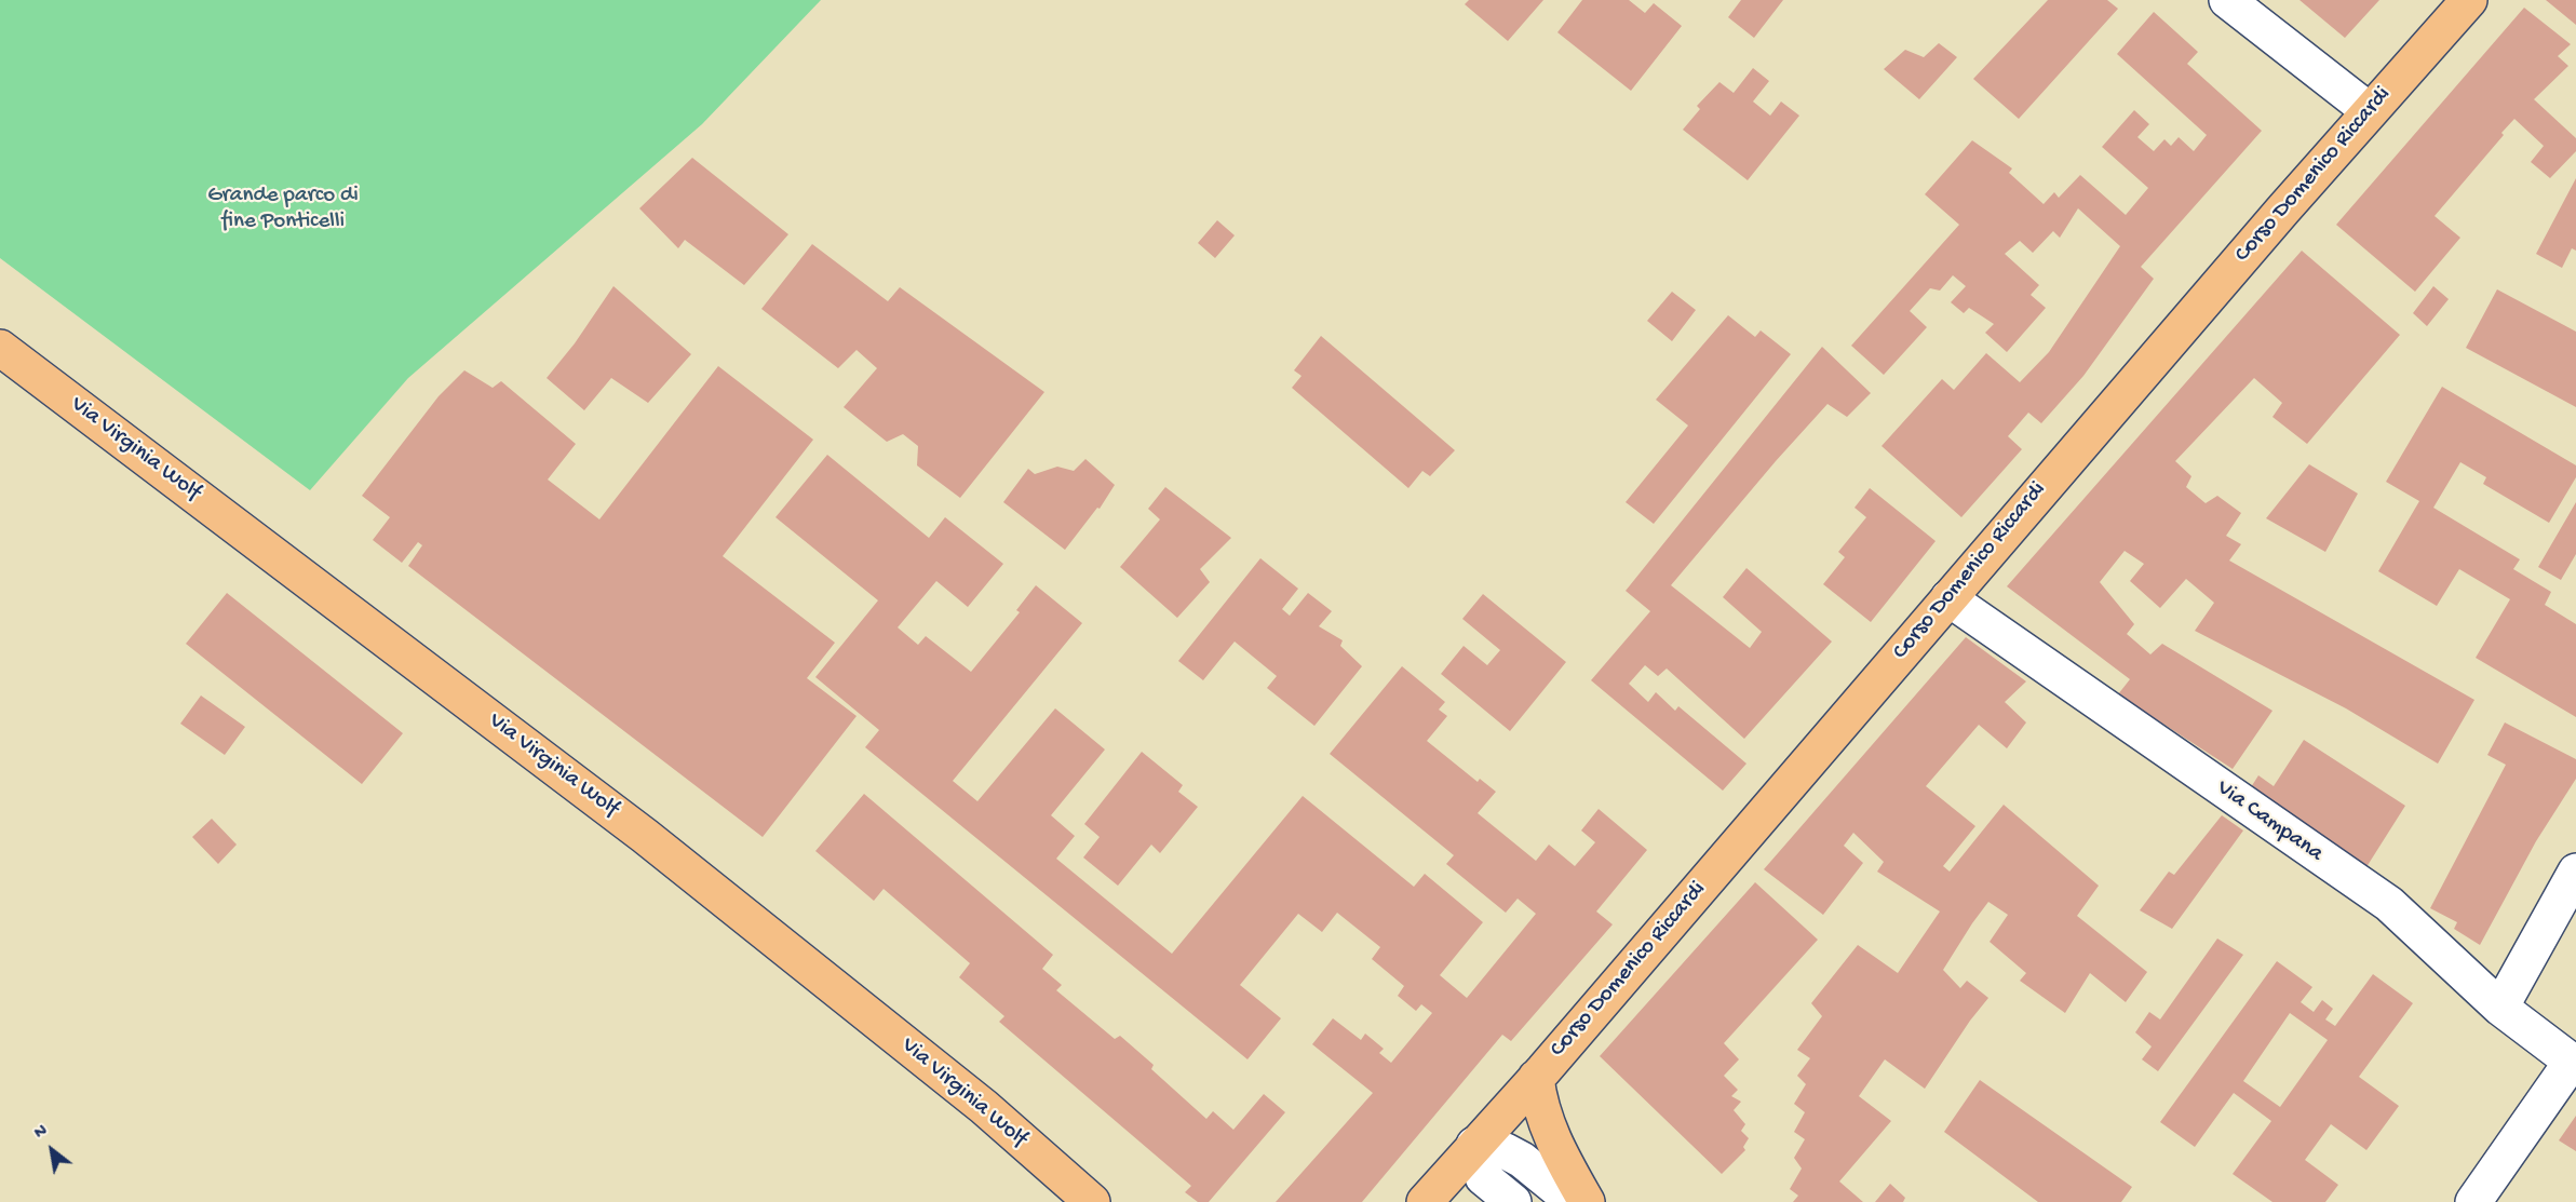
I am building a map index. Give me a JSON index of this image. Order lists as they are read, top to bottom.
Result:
{
  "streets": {
    "main road": ["Corso Domenico Riccardi", "Via Virginia Wolf"],
    "street": ["Via Campana"]
  },
  "crossings": [
    ["Corso Domenico Riccardi", "Via Campana"]
  ],
  "parks": ["Grande parco di fine Ponticelli"],
  "north": "top left"
}
